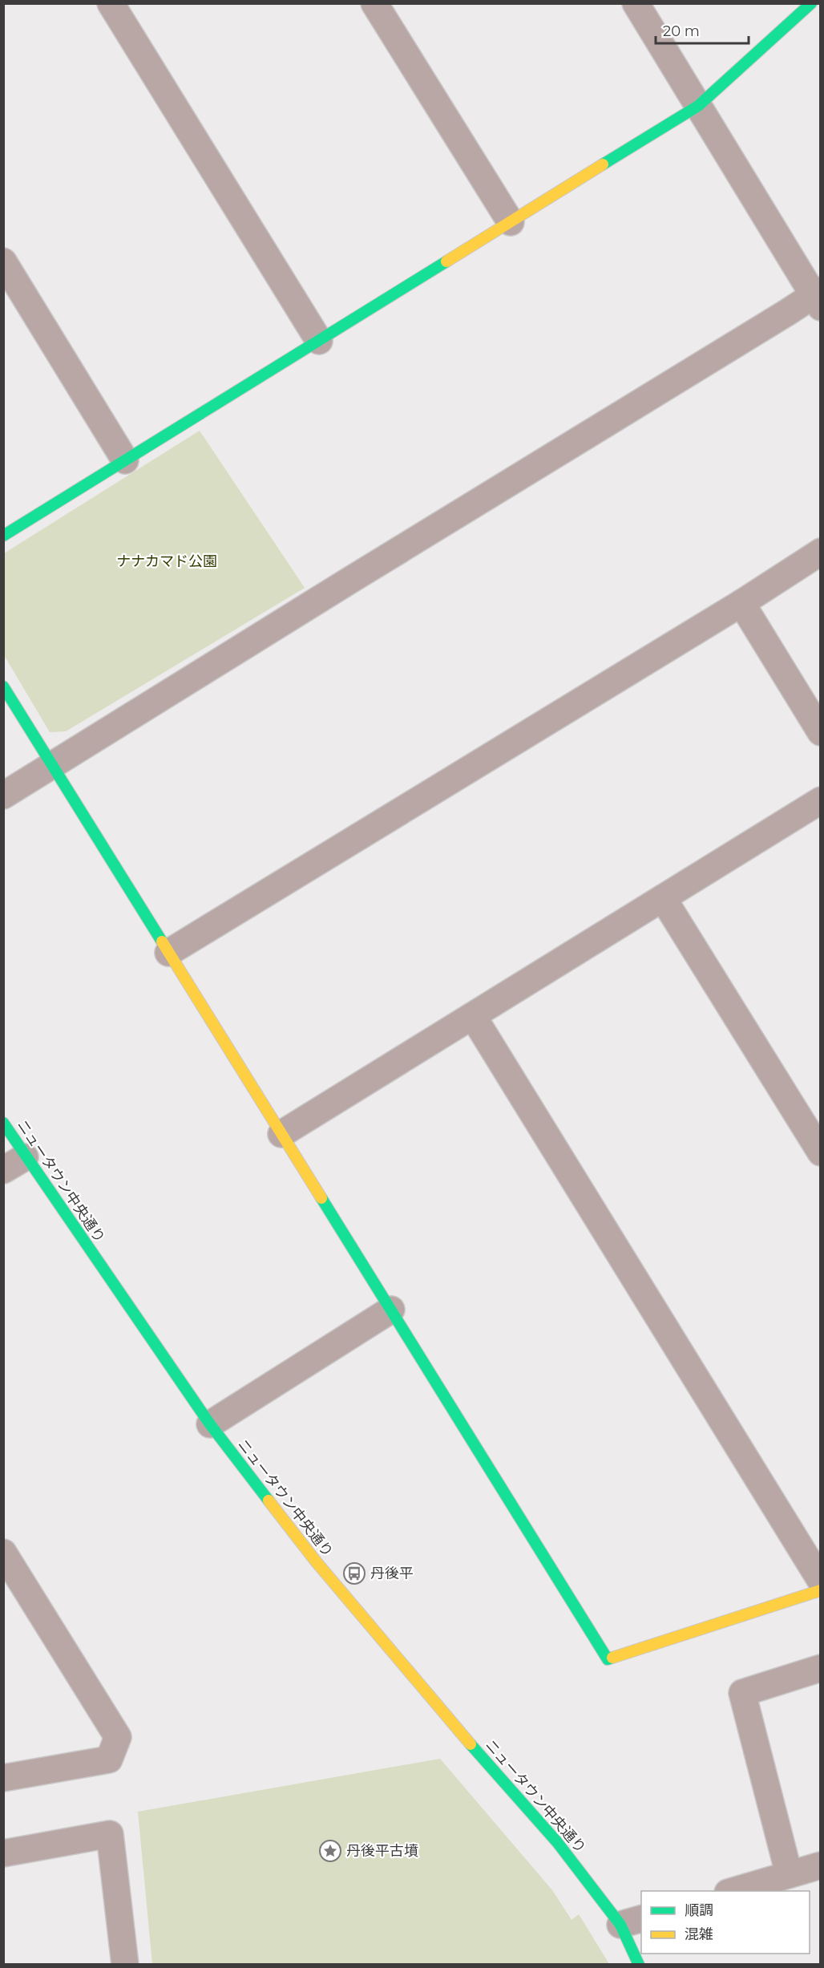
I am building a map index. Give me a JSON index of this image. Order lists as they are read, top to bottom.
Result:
{
  "streets": {
    "street": ["ニュータウン中央通り"]
  },
  "parks": ["ナナカマド公園"],
  "places": {
    "bus stop": ["丹後平"],
    "place": ["丹後平古墳"]
  },
  "legend": ["順調", "混雑"],
  "scale_bar": "20 m"
}
